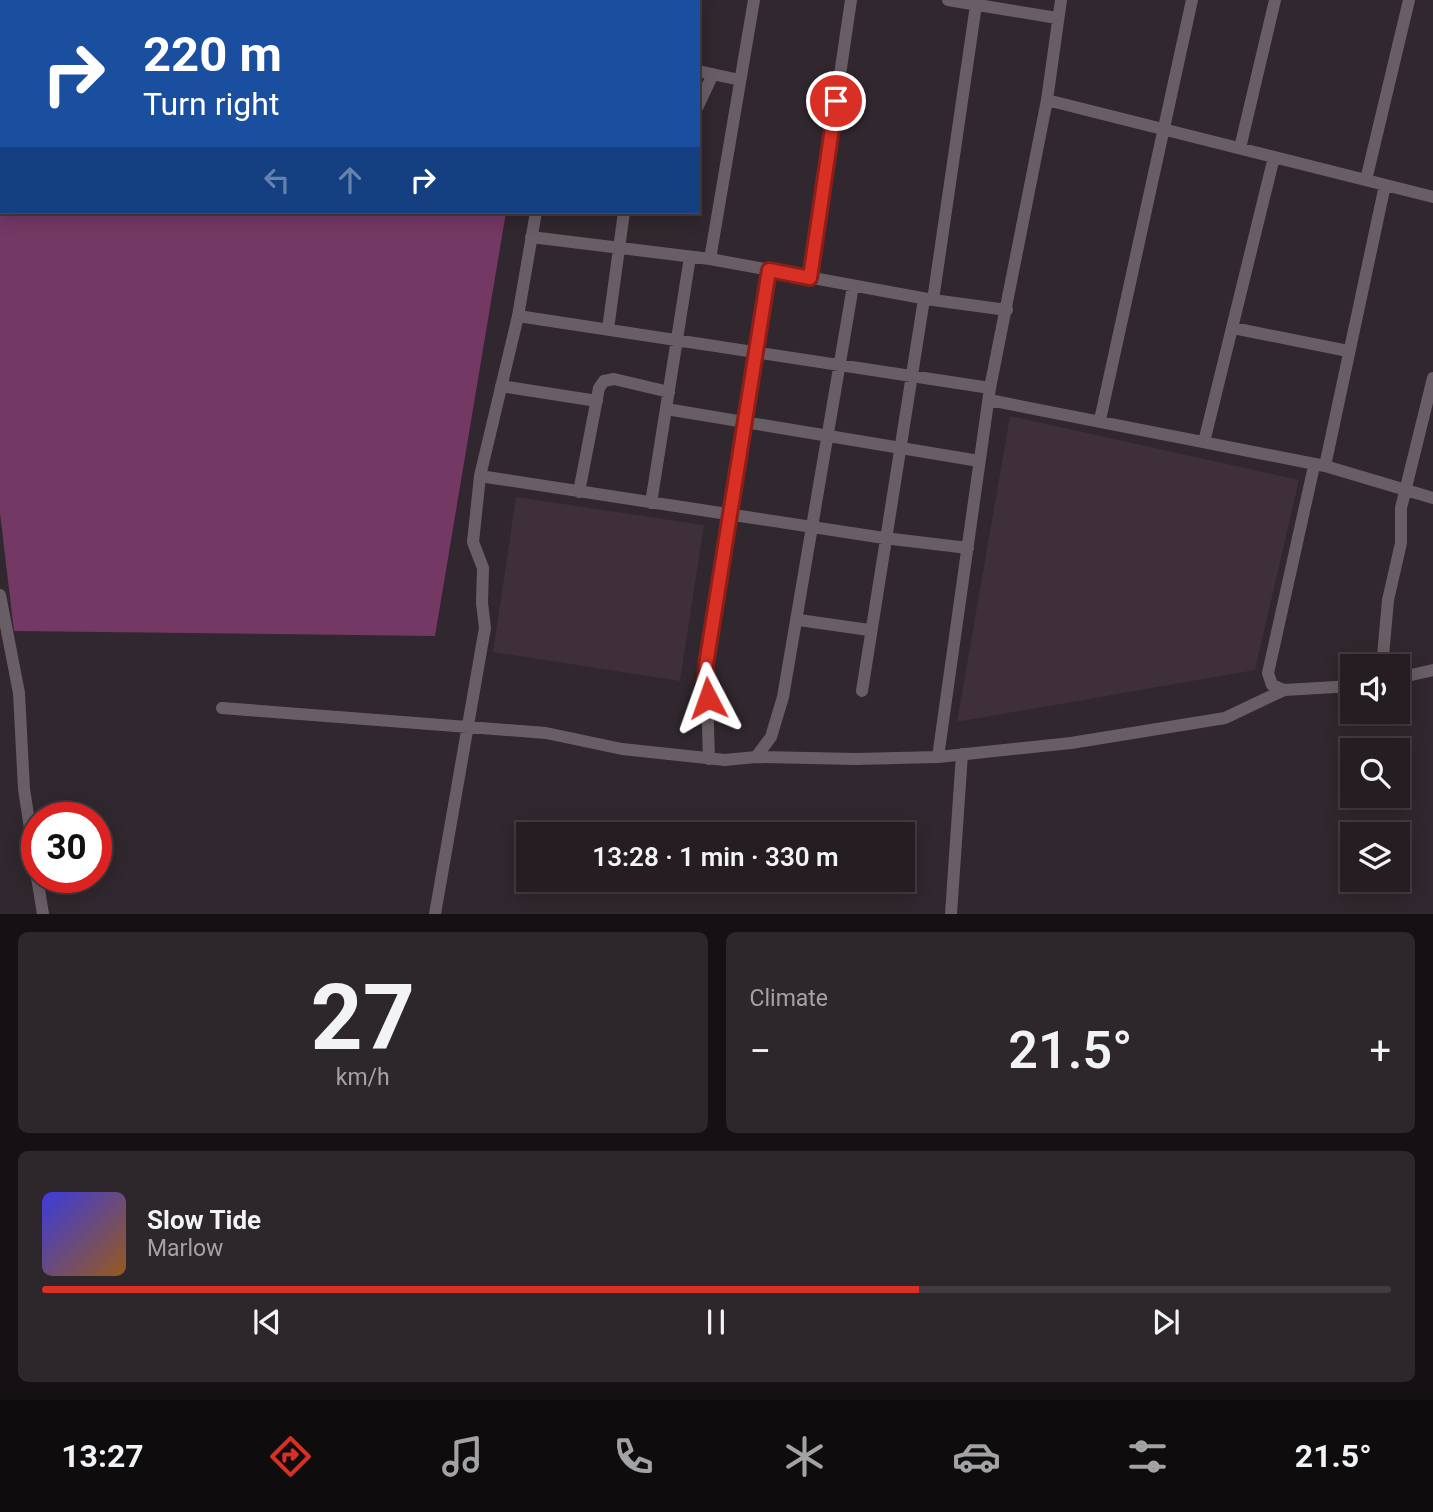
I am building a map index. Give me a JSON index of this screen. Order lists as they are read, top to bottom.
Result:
{
  "page": {
    "turn": ["220 m", "Turn right"],
    "limit": "30",
    "trip": "13:28 · 1 min · 330 m",
    "tile": [
      ["27", "km/h"],
      "Climate"
    ],
    "heat": ["−", "21.5°", "+"],
    "song": ["Slow Tide", "Marlow"],
    "tabs": ["13:27", "21.5°"]
  }
}
